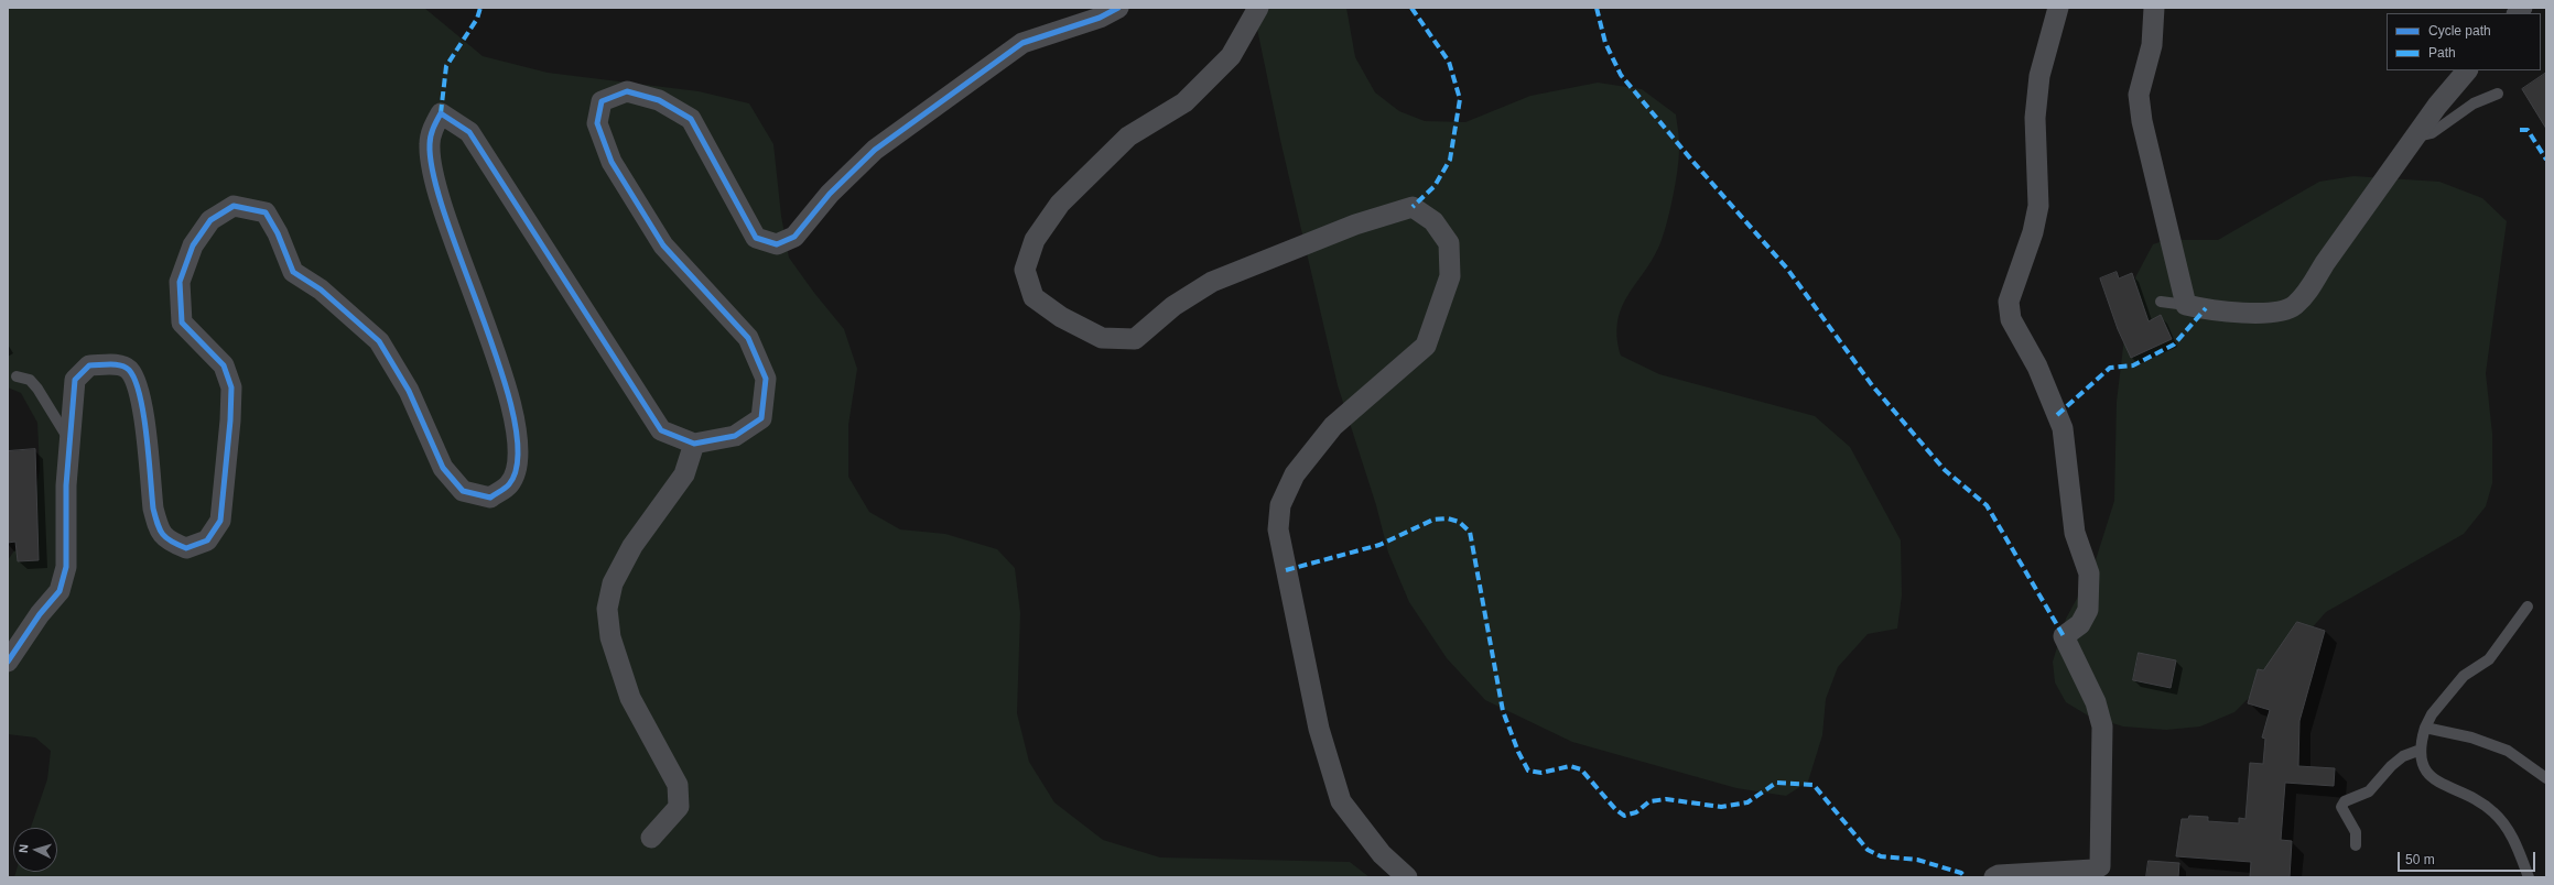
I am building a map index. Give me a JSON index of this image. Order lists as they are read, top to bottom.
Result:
{
  "legend": ["Cycle path", "Path"],
  "scale_bar": "50 m",
  "north": "left"
}
